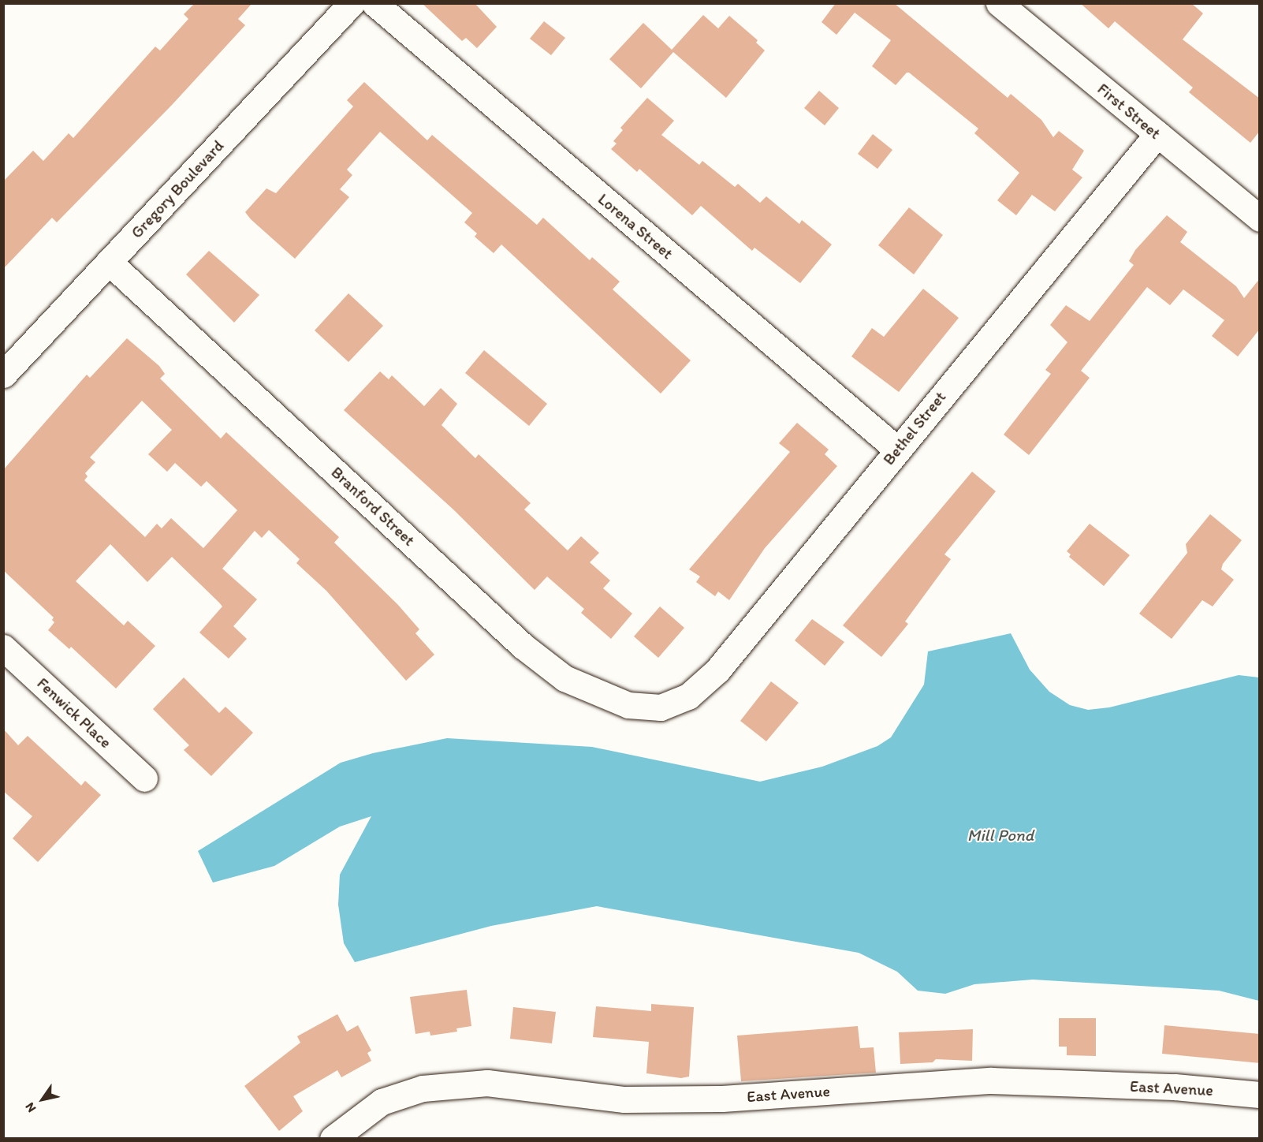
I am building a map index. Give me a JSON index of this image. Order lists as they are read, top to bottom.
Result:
{
  "streets": {
    "street": [
      "First Street",
      "Gregory Boulevard",
      "Lorena Street",
      "Bethel Street",
      "Branford Street",
      "Fenwick Place",
      "East Avenue"
    ]
  },
  "crossings": [
    ["First Street", "Bethel Street"],
    ["Gregory Boulevard", "Branford Street"],
    ["Lorena Street", "Bethel Street"],
    ["Bethel Street", "Branford Street"]
  ],
  "water": ["Mill Pond"],
  "north": "bottom left"
}
